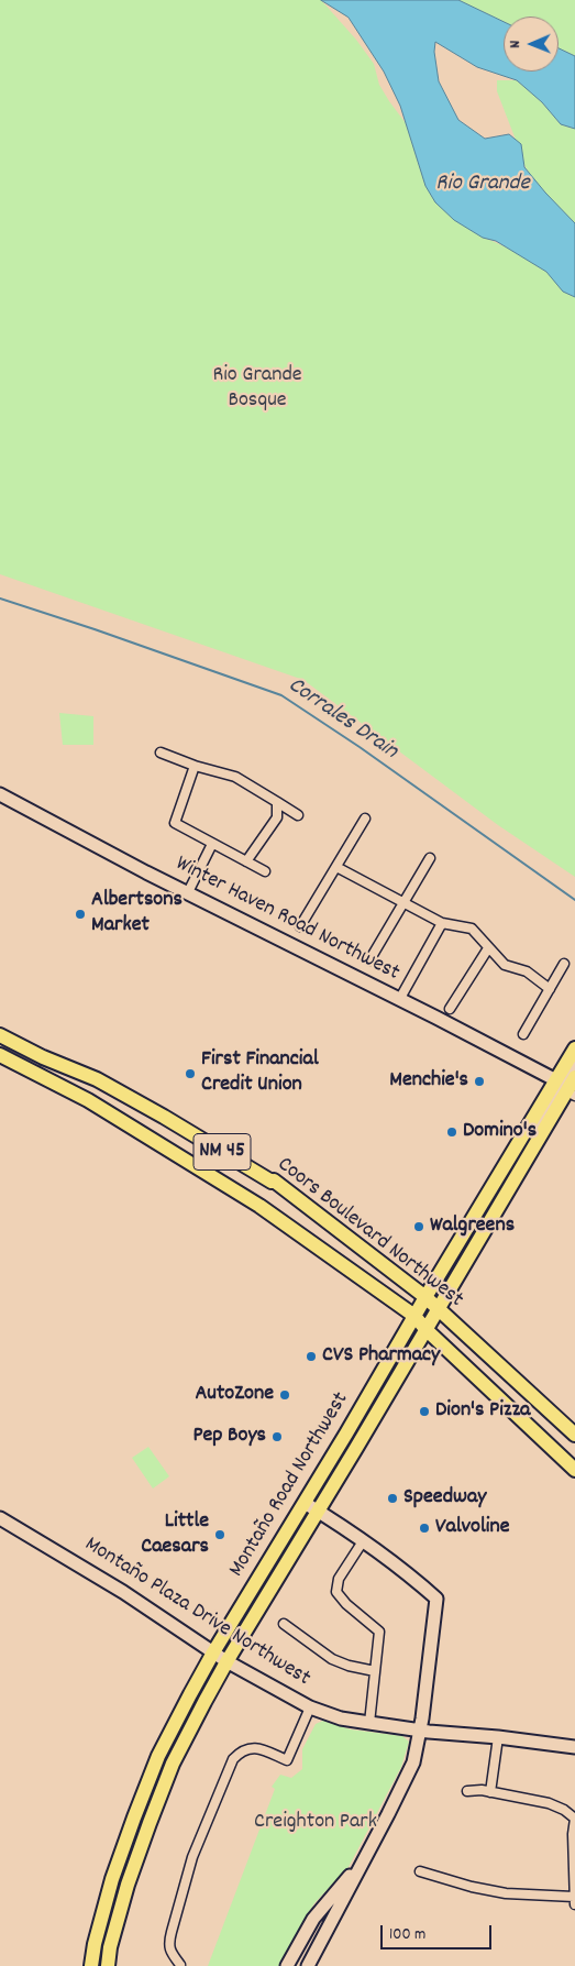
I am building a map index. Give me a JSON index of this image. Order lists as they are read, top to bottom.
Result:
{
  "streets": {
    "main road": ["NM 45", "Coors Boulevard Northwest", "Montaño Road Northwest"],
    "street": ["Winter Haven Road Northwest", "Montaño Plaza Drive Northwest"]
  },
  "crossings": [
    ["Winter Haven Road Northwest", "Montaño Road Northwest"],
    ["Coors Boulevard Northwest", "Montaño Road Northwest"],
    ["Montaño Road Northwest", "Montaño Plaza Drive Northwest"]
  ],
  "water": ["Rio Grande", "Corrales Drain"],
  "parks": ["Rio Grande Bosque", "Creighton Park"],
  "places": [
    "Albertsons Market",
    "First Financial Credit Union",
    "Menchie's",
    "Domino's",
    "Walgreens",
    "CVS Pharmacy",
    "AutoZone",
    "Dion's Pizza",
    "Pep Boys",
    "Speedway",
    "Valvoline",
    "Little Caesars"
  ],
  "scale_bar": "100 m",
  "north": "left"
}
